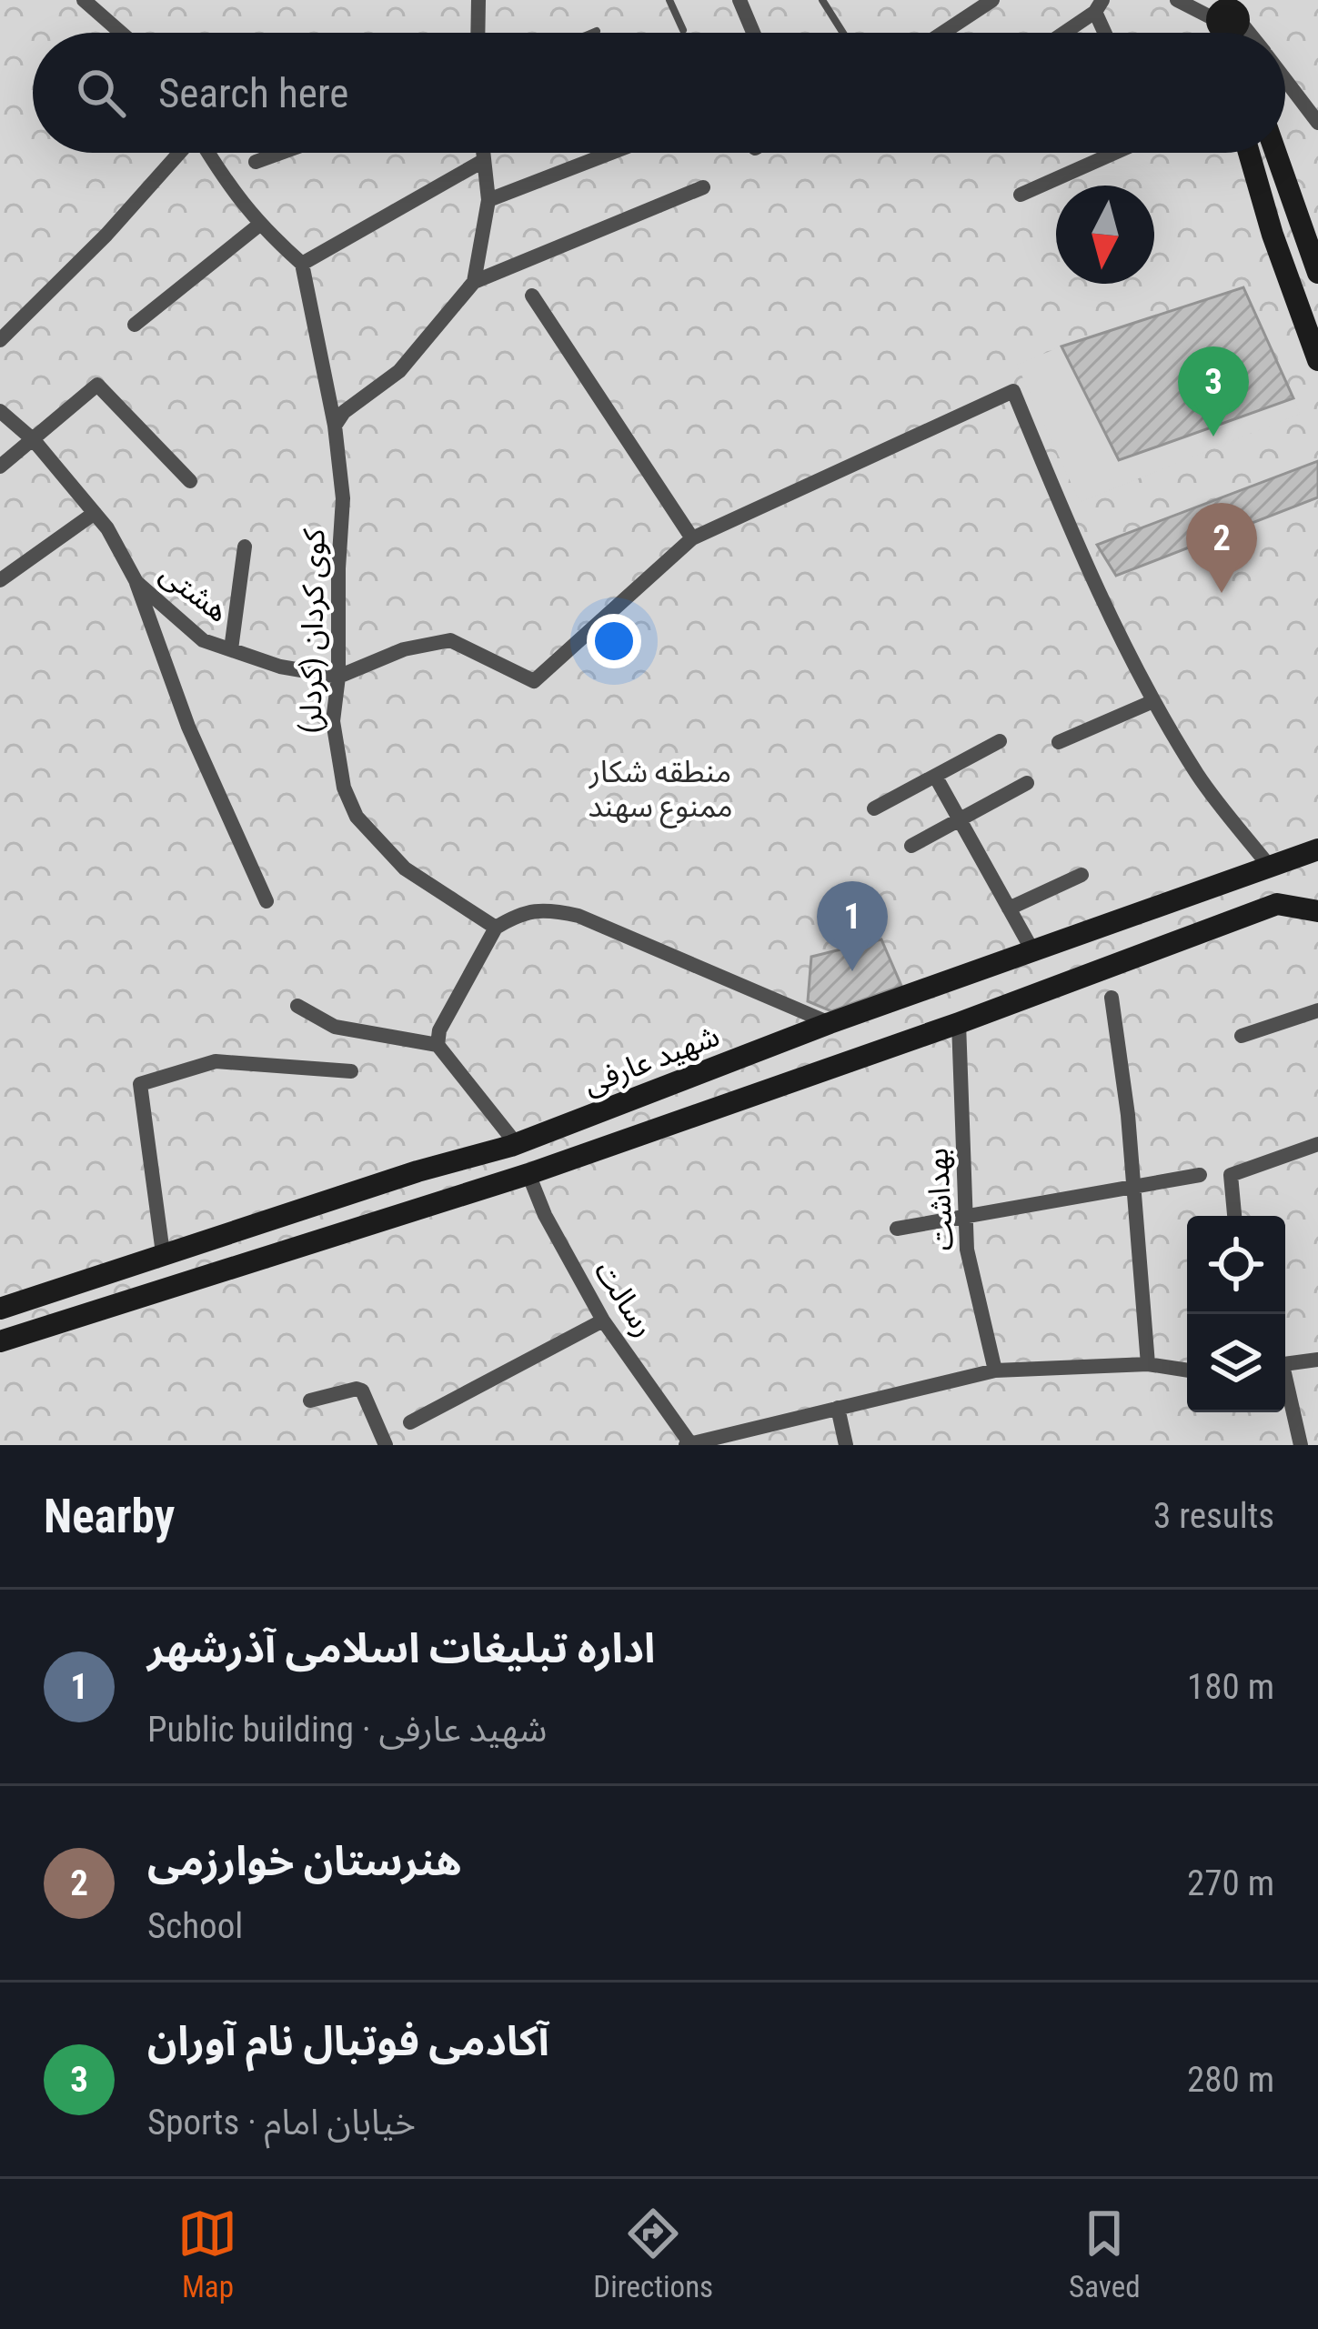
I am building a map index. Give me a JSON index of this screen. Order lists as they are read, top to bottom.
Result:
{
  "streets": {
    "street": [
      "هشتی",
      "کوی کردان (کردلر)",
      "شهید عارفی",
      "بهداشت",
      "رسالت"
    ]
  },
  "crossings": [
    ["هشتی", "کوی کردان (کردلر)"]
  ],
  "parks": ["منطقه شکار ممنوع سهند"],
  "north": "bottom",
  "page": {
    "search": "Search here",
    "pins": ["3", "2", "1"],
    "heading": ["Nearby", "3 results"],
    "list": [
      {
        "mark": "1",
        "name": "اداره تبلیغات اسلامی آذرشهر",
        "note": "Public building · شهید عارفی",
        "value": "180 m"
      },
      {
        "mark": "2",
        "name": "هنرستان خوارزمی",
        "note": "School",
        "value": "270 m"
      },
      {
        "mark": "3",
        "name": "آکادمی فوتبال نام آوران",
        "note": "Sports · خیابان امام",
        "value": "280 m"
      }
    ],
    "nav": ["Map", "Directions", "Saved"]
  }
}
